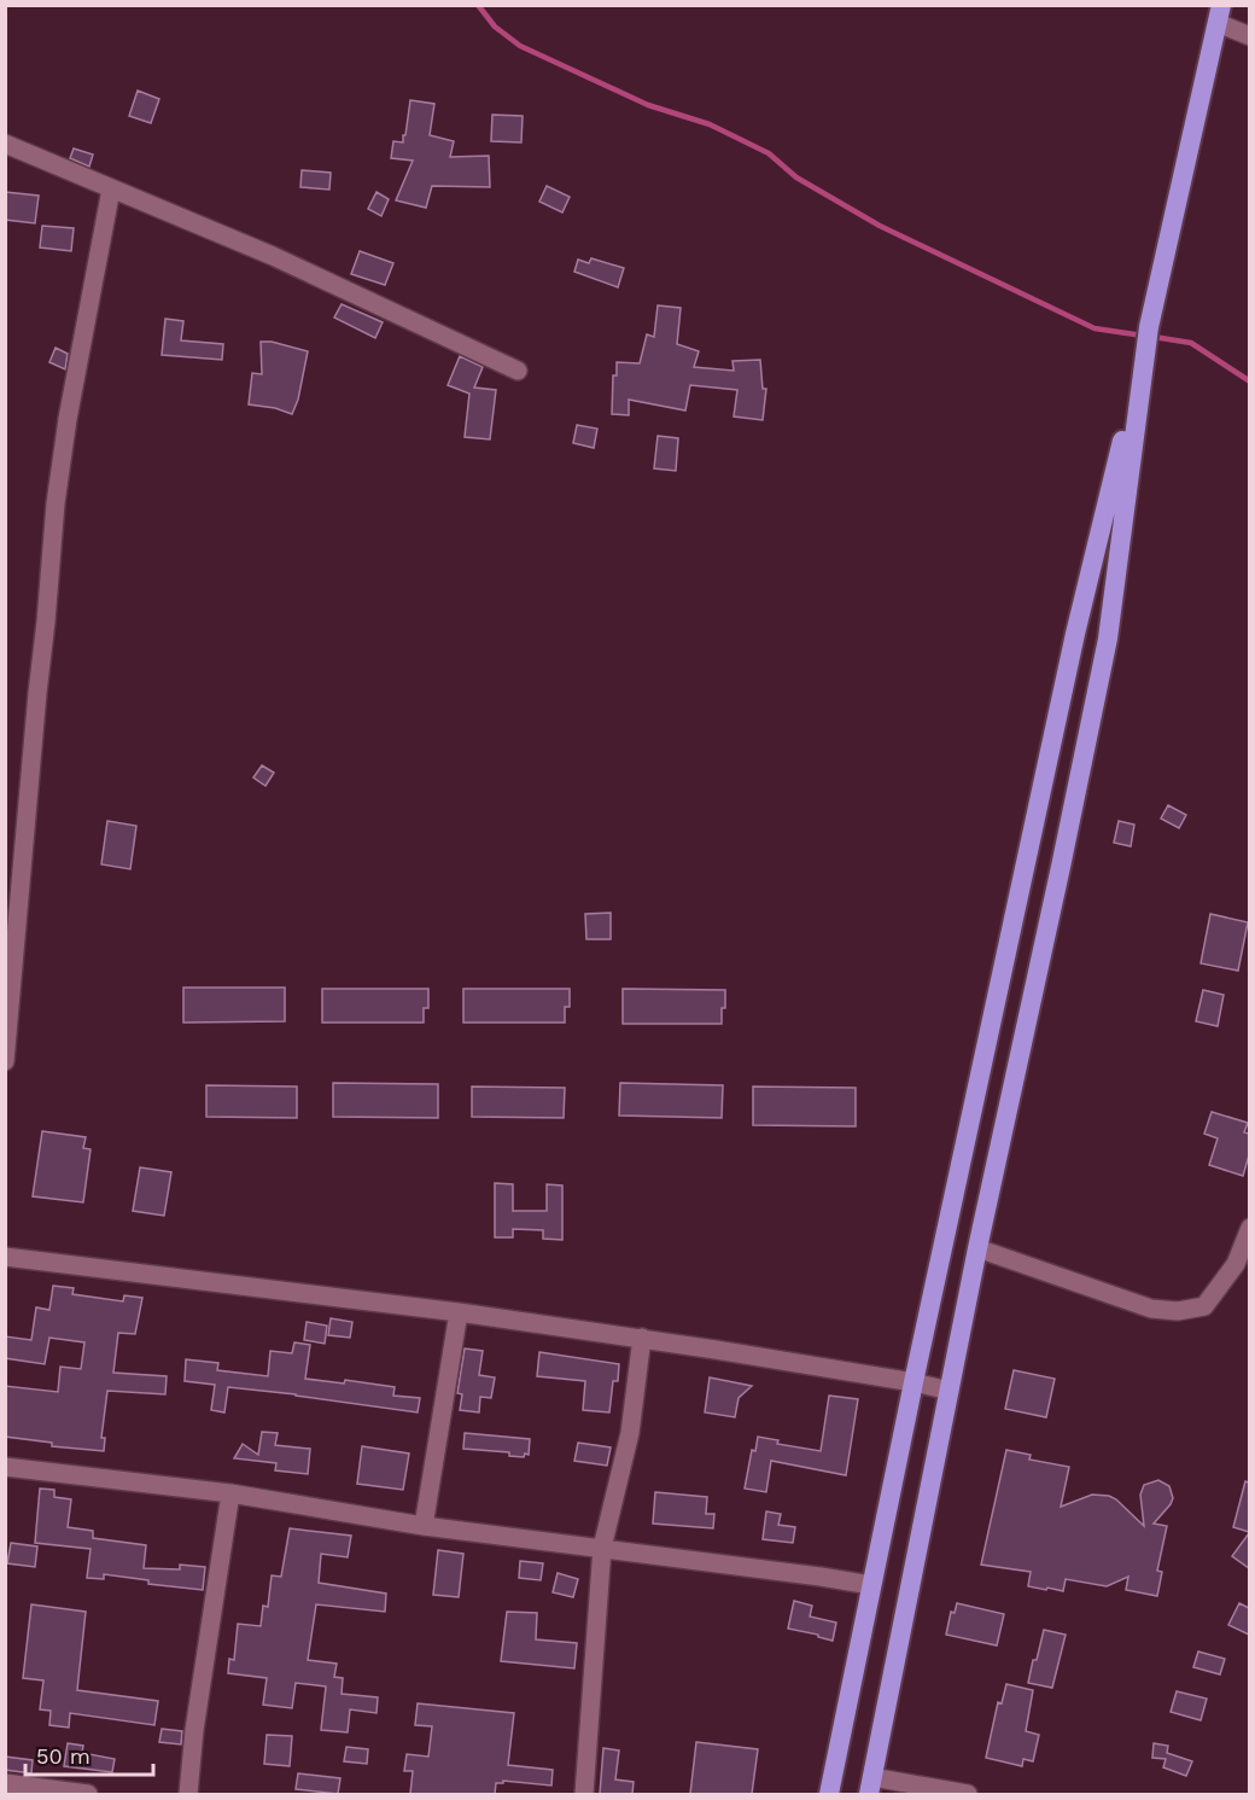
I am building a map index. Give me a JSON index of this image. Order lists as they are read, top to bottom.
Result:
{
  "scale_bar": "50 m"
}
